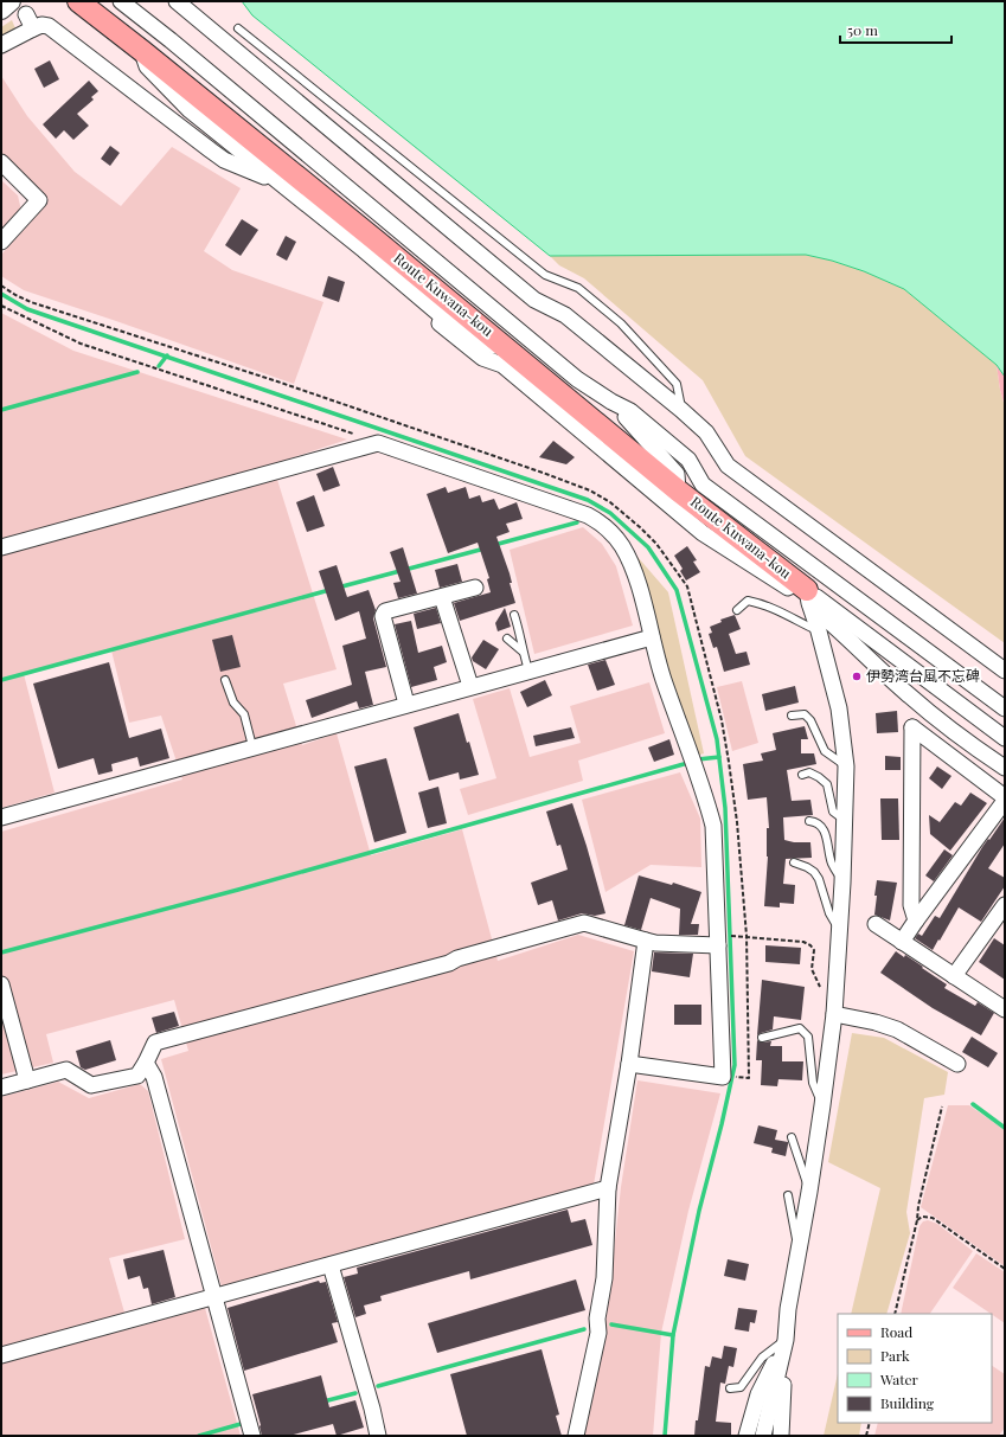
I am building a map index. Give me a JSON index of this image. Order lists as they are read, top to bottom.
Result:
{
  "streets": {
    "main road": ["Route Kuwana-kou"]
  },
  "places": ["伊勢湾台風不忘碑"],
  "legend": [
    "Road",
    "Park",
    "Water",
    "Building"
  ],
  "scale_bar": "50 m"
}
